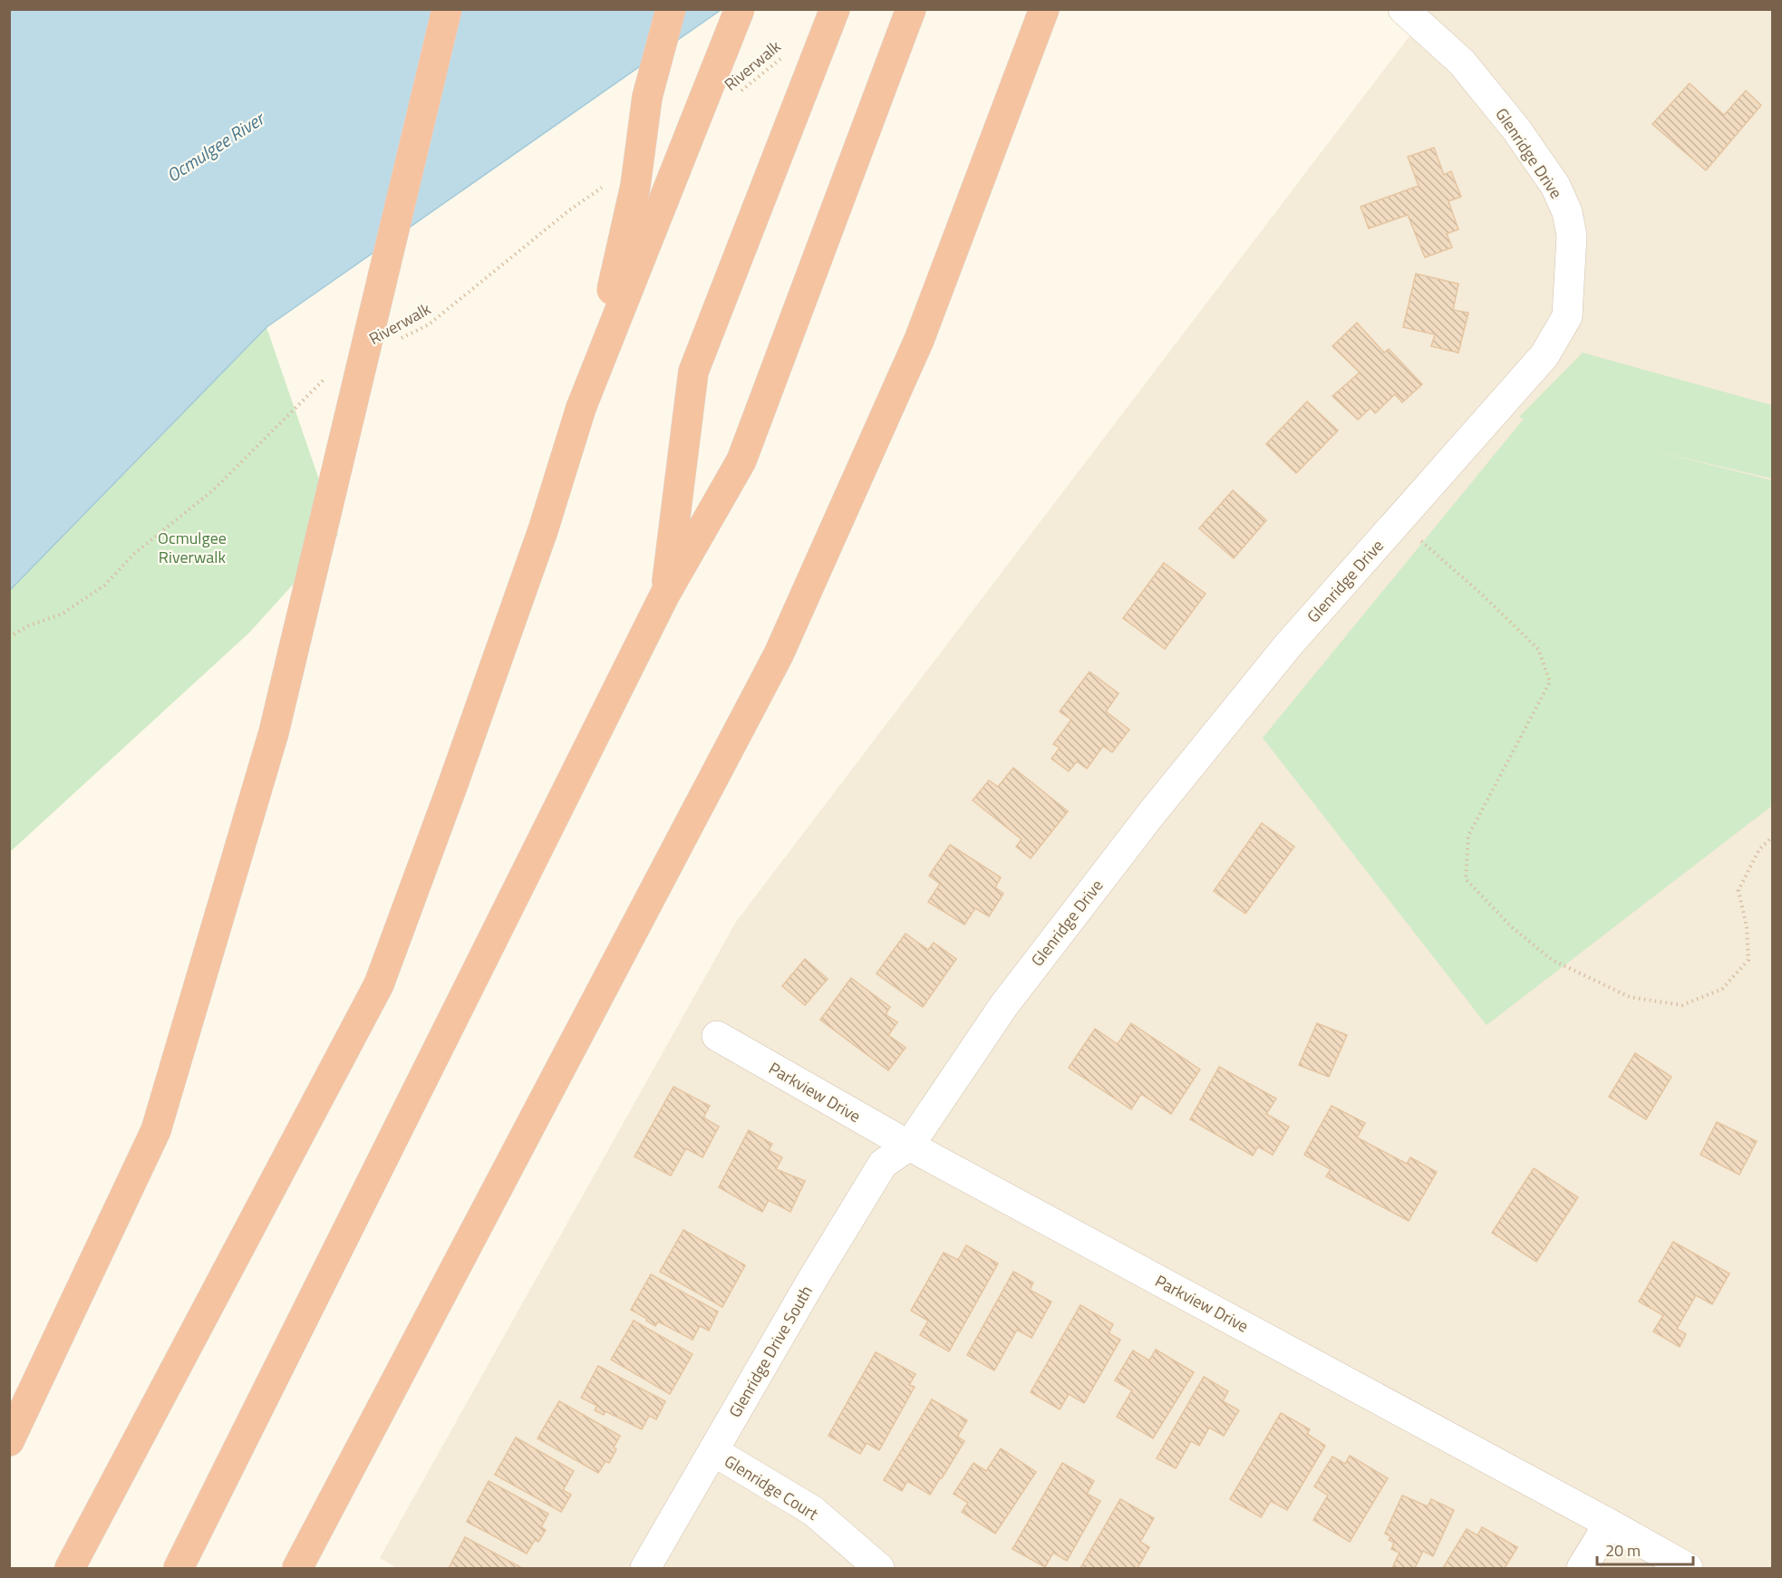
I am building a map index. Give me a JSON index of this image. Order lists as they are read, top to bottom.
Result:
{
  "streets": {
    "street": [
      "Glenridge Drive",
      "Parkview Drive",
      "Glenridge Drive South",
      "Glenridge Court"
    ],
    "path": ["Riverwalk"]
  },
  "crossings": [
    ["Glenridge Drive", "Parkview Drive"],
    ["Glenridge Drive", "Glenridge Drive South"],
    ["Parkview Drive", "Glenridge Drive South"],
    ["Glenridge Drive South", "Glenridge Court"]
  ],
  "water": ["Ocmulgee River"],
  "parks": ["Ocmulgee Riverwalk"],
  "scale_bar": "20 m"
}
